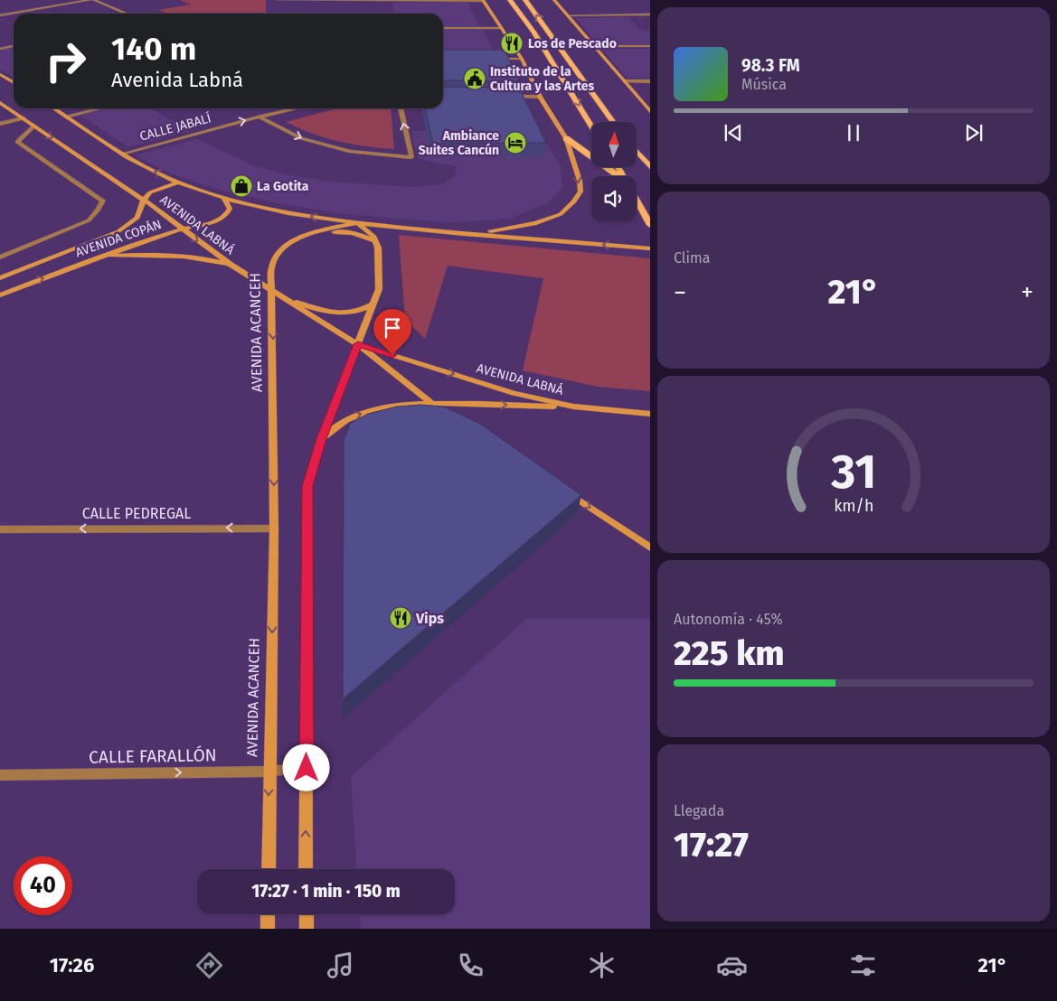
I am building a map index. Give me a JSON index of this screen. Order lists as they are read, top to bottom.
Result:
{
  "streets": {
    "street": [
      "CALLE JABALÍ",
      "AVENIDA LABNÁ",
      "AVENIDA COPÁN",
      "AVENIDA ACANCEH",
      "CALLE PEDREGAL",
      "CALLE FARALLÓN"
    ]
  },
  "crossings": [
    ["CALLE JABALÍ", "AVENIDA LABNÁ"],
    ["AVENIDA LABNÁ", "AVENIDA COPÁN"],
    ["AVENIDA LABNÁ", "AVENIDA ACANCEH"],
    ["AVENIDA ACANCEH", "CALLE PEDREGAL"],
    ["AVENIDA ACANCEH", "CALLE FARALLÓN"]
  ],
  "one_way": ["CALLE JABALÍ", "CALLE PEDREGAL", "CALLE FARALLÓN"],
  "places": {
    "restaurant": ["Los de Pescado", "Vips"],
    "public building": ["Instituto de la Cultura y las Artes"],
    "hotel": ["Ambiance Suites Cancún"],
    "shop": ["La Gotita"]
  },
  "north": "top",
  "page": {
    "turn": ["140 m", "Avenida Labná"],
    "song": ["98.3 FM", "Música"],
    "tile": [
      "Clima",
      ["Autonomía · 45%", "225 km"],
      ["Llegada", "17:27"]
    ],
    "heat": ["−", "21°", "+"],
    "limit": "40",
    "trip": "17:27 · 1 min · 150 m",
    "tabs": ["17:26", "21°"],
    "gauge": ["31", "km/h"]
  }
}
